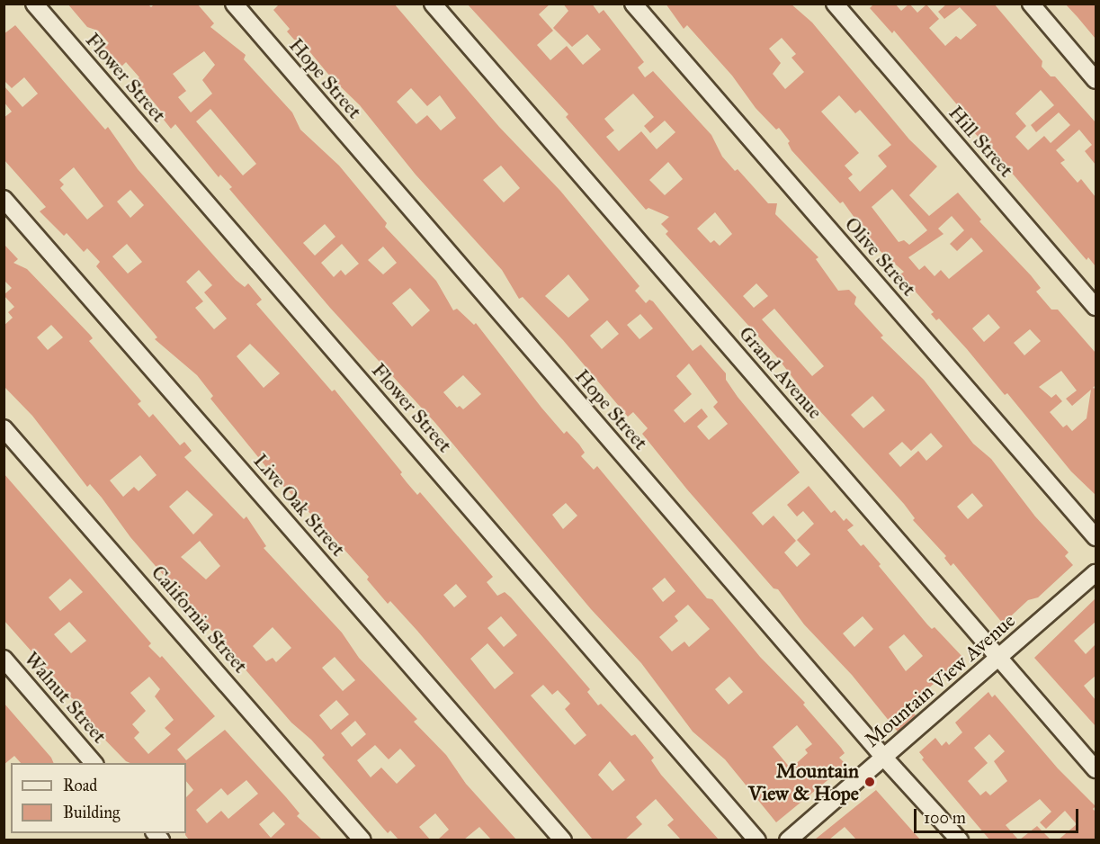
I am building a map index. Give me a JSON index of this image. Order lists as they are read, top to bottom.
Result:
{
  "streets": {
    "street": [
      "Flower Street",
      "Hope Street",
      "Hill Street",
      "Olive Street",
      "Grand Avenue",
      "Live Oak Street",
      "California Street",
      "Mountain View Avenue",
      "Walnut Street"
    ]
  },
  "crossings": [
    ["Hope Street", "Mountain View Avenue"],
    ["Grand Avenue", "Mountain View Avenue"]
  ],
  "places": ["Mountain View & Hope"],
  "legend": ["Road", "Building"],
  "scale_bar": "100 m"
}
